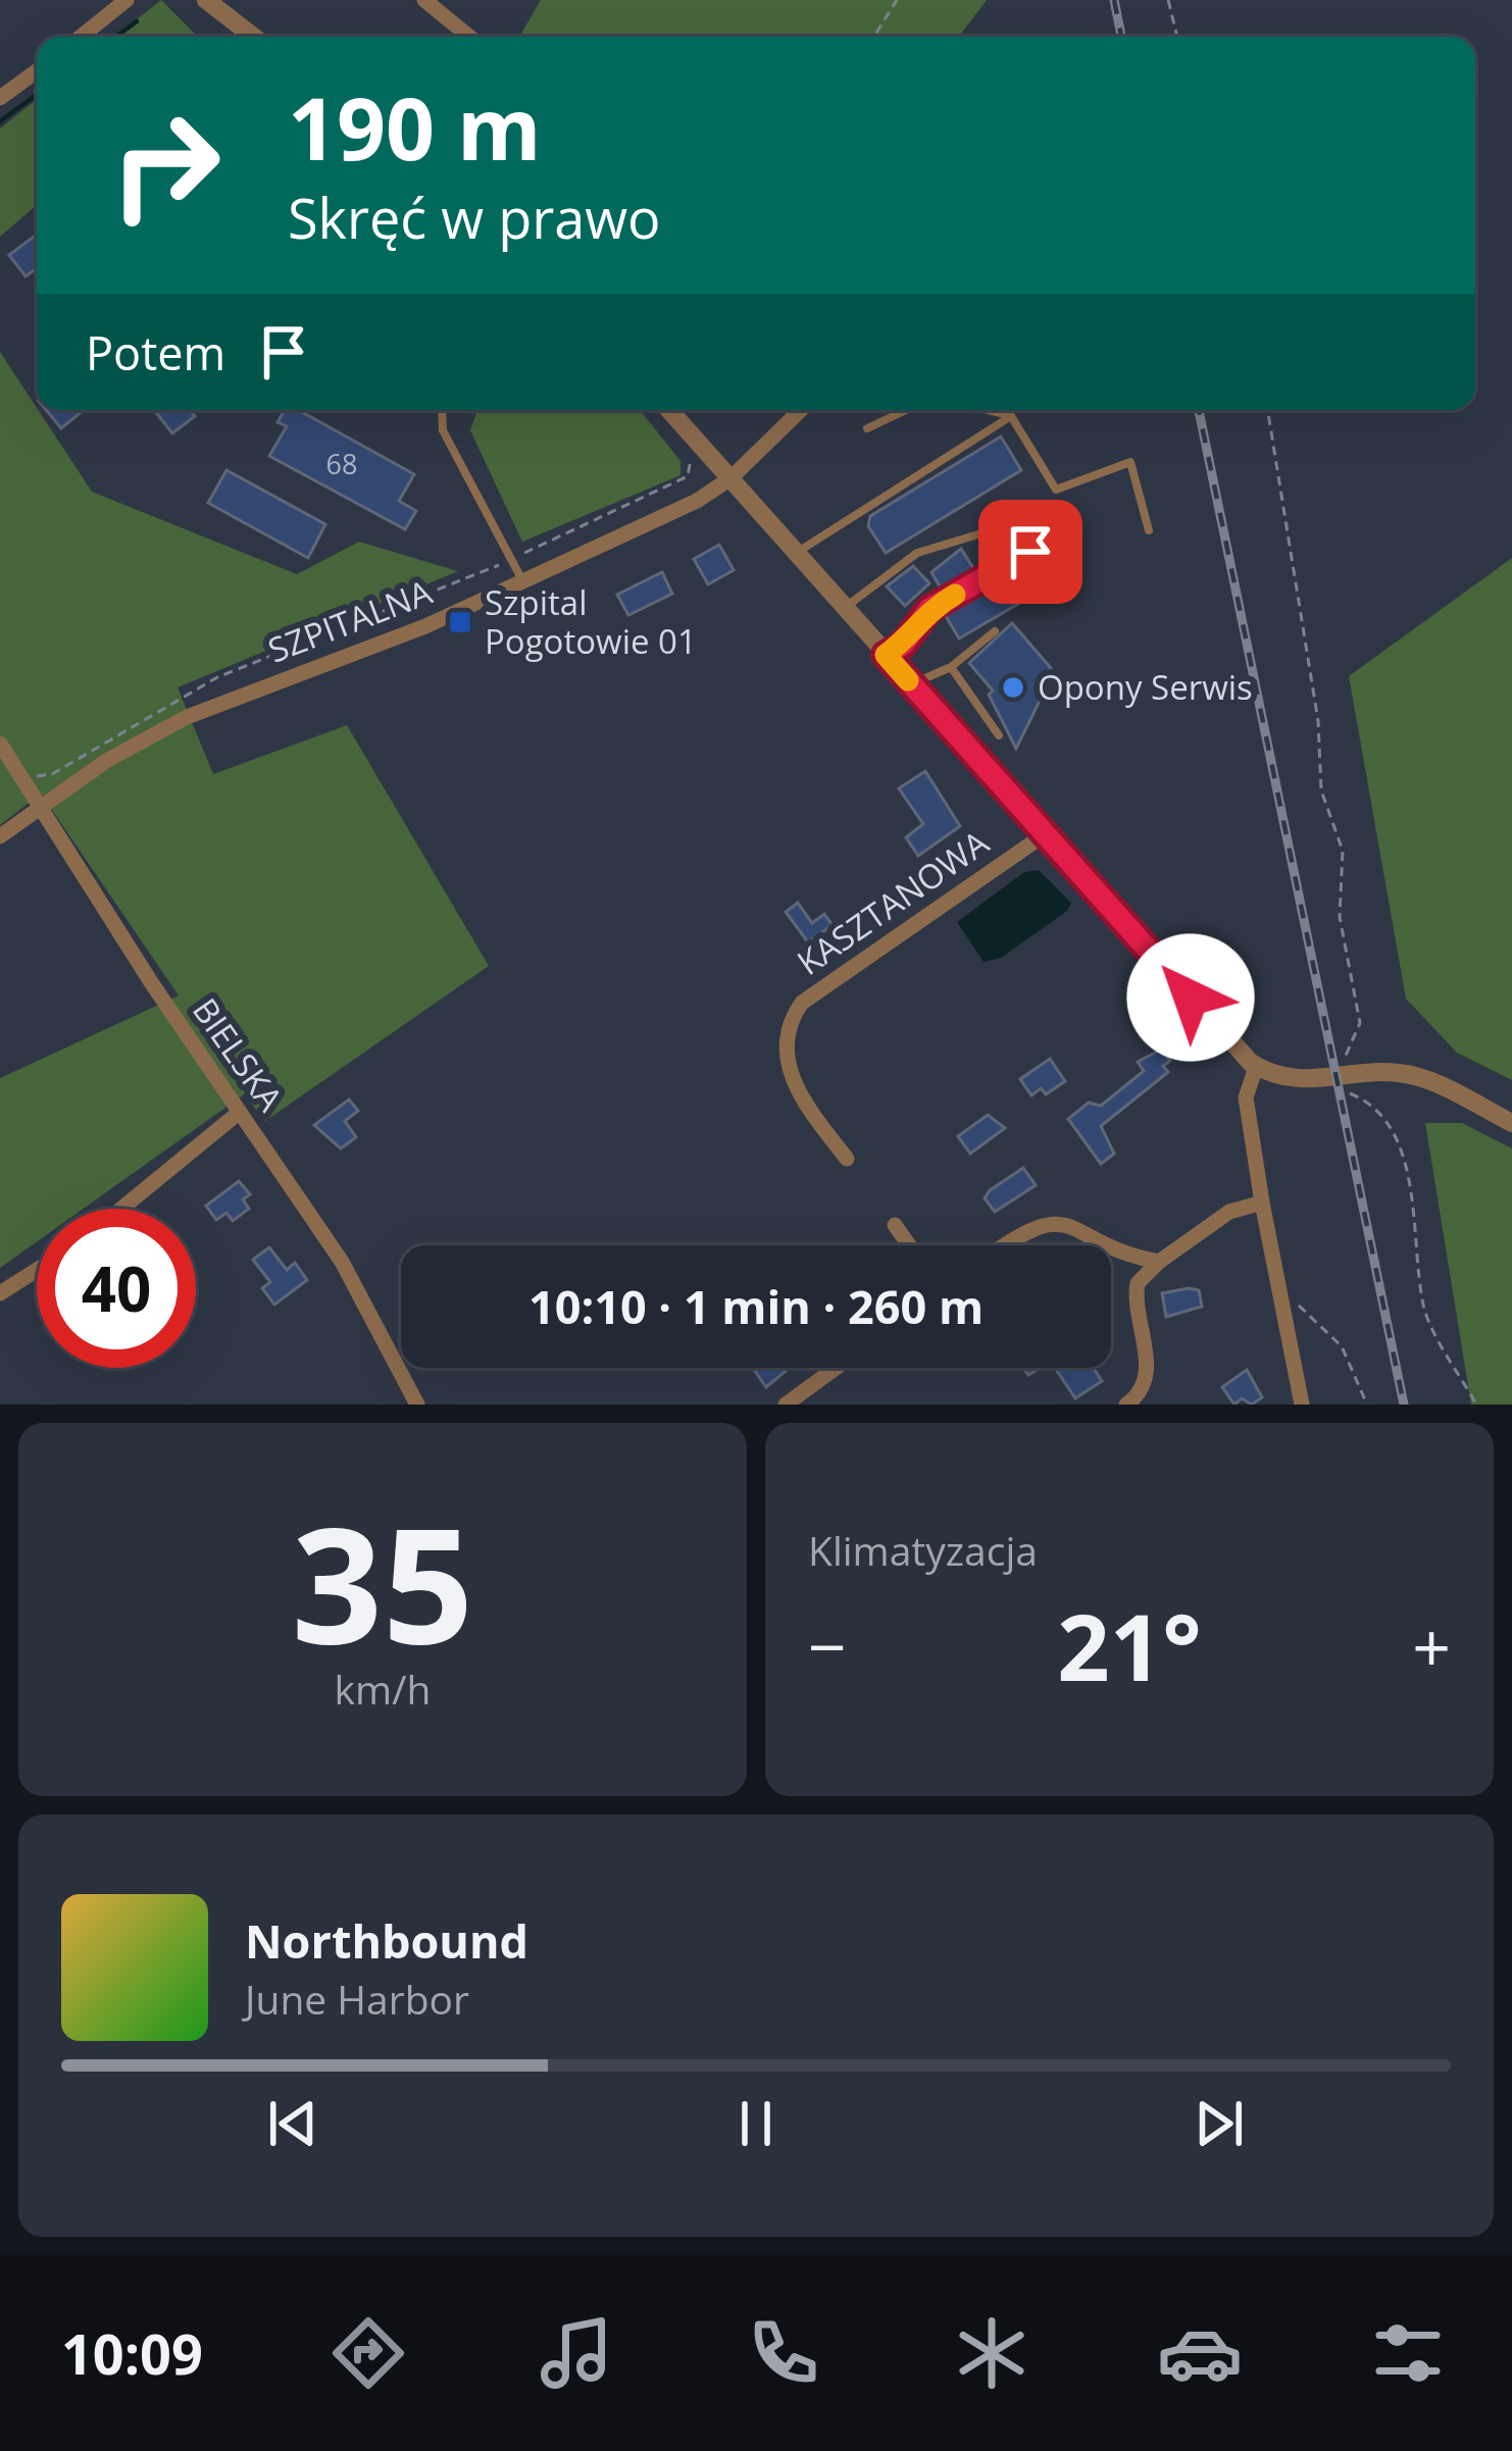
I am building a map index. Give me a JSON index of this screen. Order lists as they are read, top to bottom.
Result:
{
  "streets": {
    "street": ["SZPITALNA", "KASZTANOWA", "BIELSKA"]
  },
  "crossings": [
    ["SZPITALNA", "BIELSKA"]
  ],
  "places": {
    "transit": ["Szpital Pogotowie 01"],
    "other": ["Opony Serwis"]
  },
  "house_numbers": ["68"],
  "page": {
    "turn": ["190 m", "Skręć w prawo"],
    "then": "Potem",
    "limit": "40",
    "trip": "10:10 · 1 min · 260 m",
    "tile": [
      ["35", "km/h"],
      "Klimatyzacja"
    ],
    "heat": ["−", "21°", "+"],
    "song": ["Northbound", "June Harbor"],
    "tabs": "10:09"
  }
}
